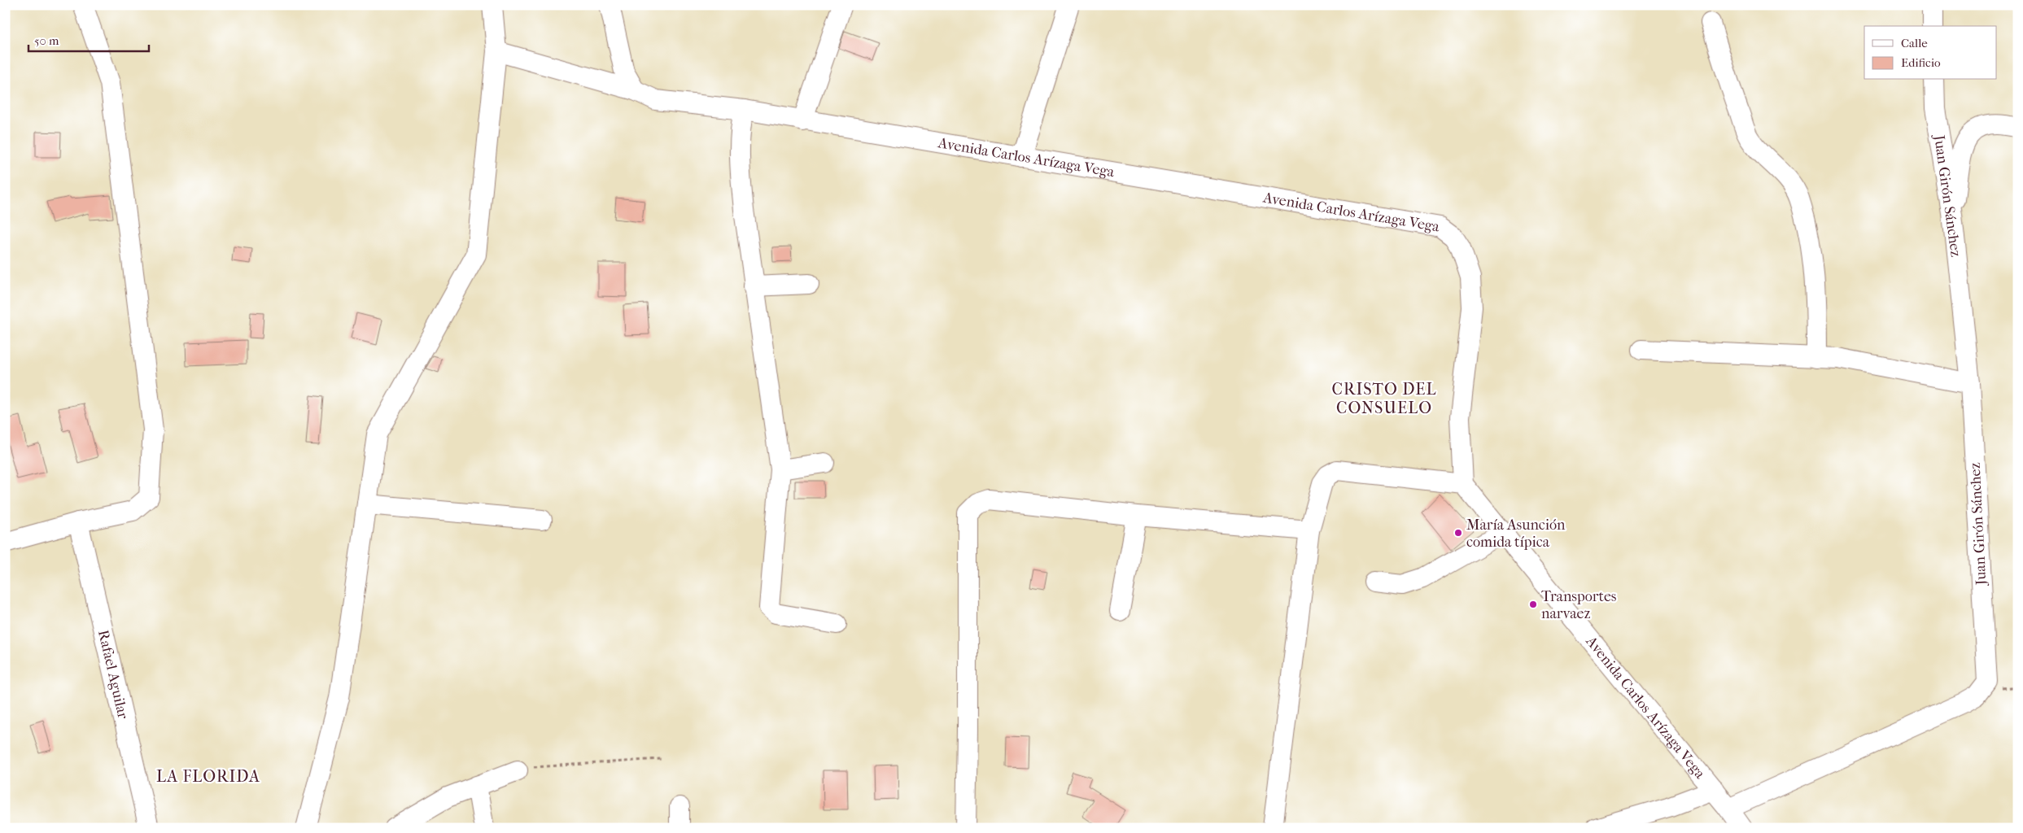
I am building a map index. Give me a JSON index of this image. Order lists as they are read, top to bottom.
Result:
{
  "streets": {
    "street": ["Avenida Carlos Arízaga Vega", "Juan Girón Sánchez", "Rafael Aguilar"]
  },
  "crossings": [
    ["Avenida Carlos Arízaga Vega", "Juan Girón Sánchez"]
  ],
  "districts": ["CRISTO DEL CONSUELO", "LA FLORIDA"],
  "places": ["María Asunción comida típica", "Transportes narvaez"],
  "legend": ["Calle", "Edificio"],
  "scale_bar": "50 m"
}
